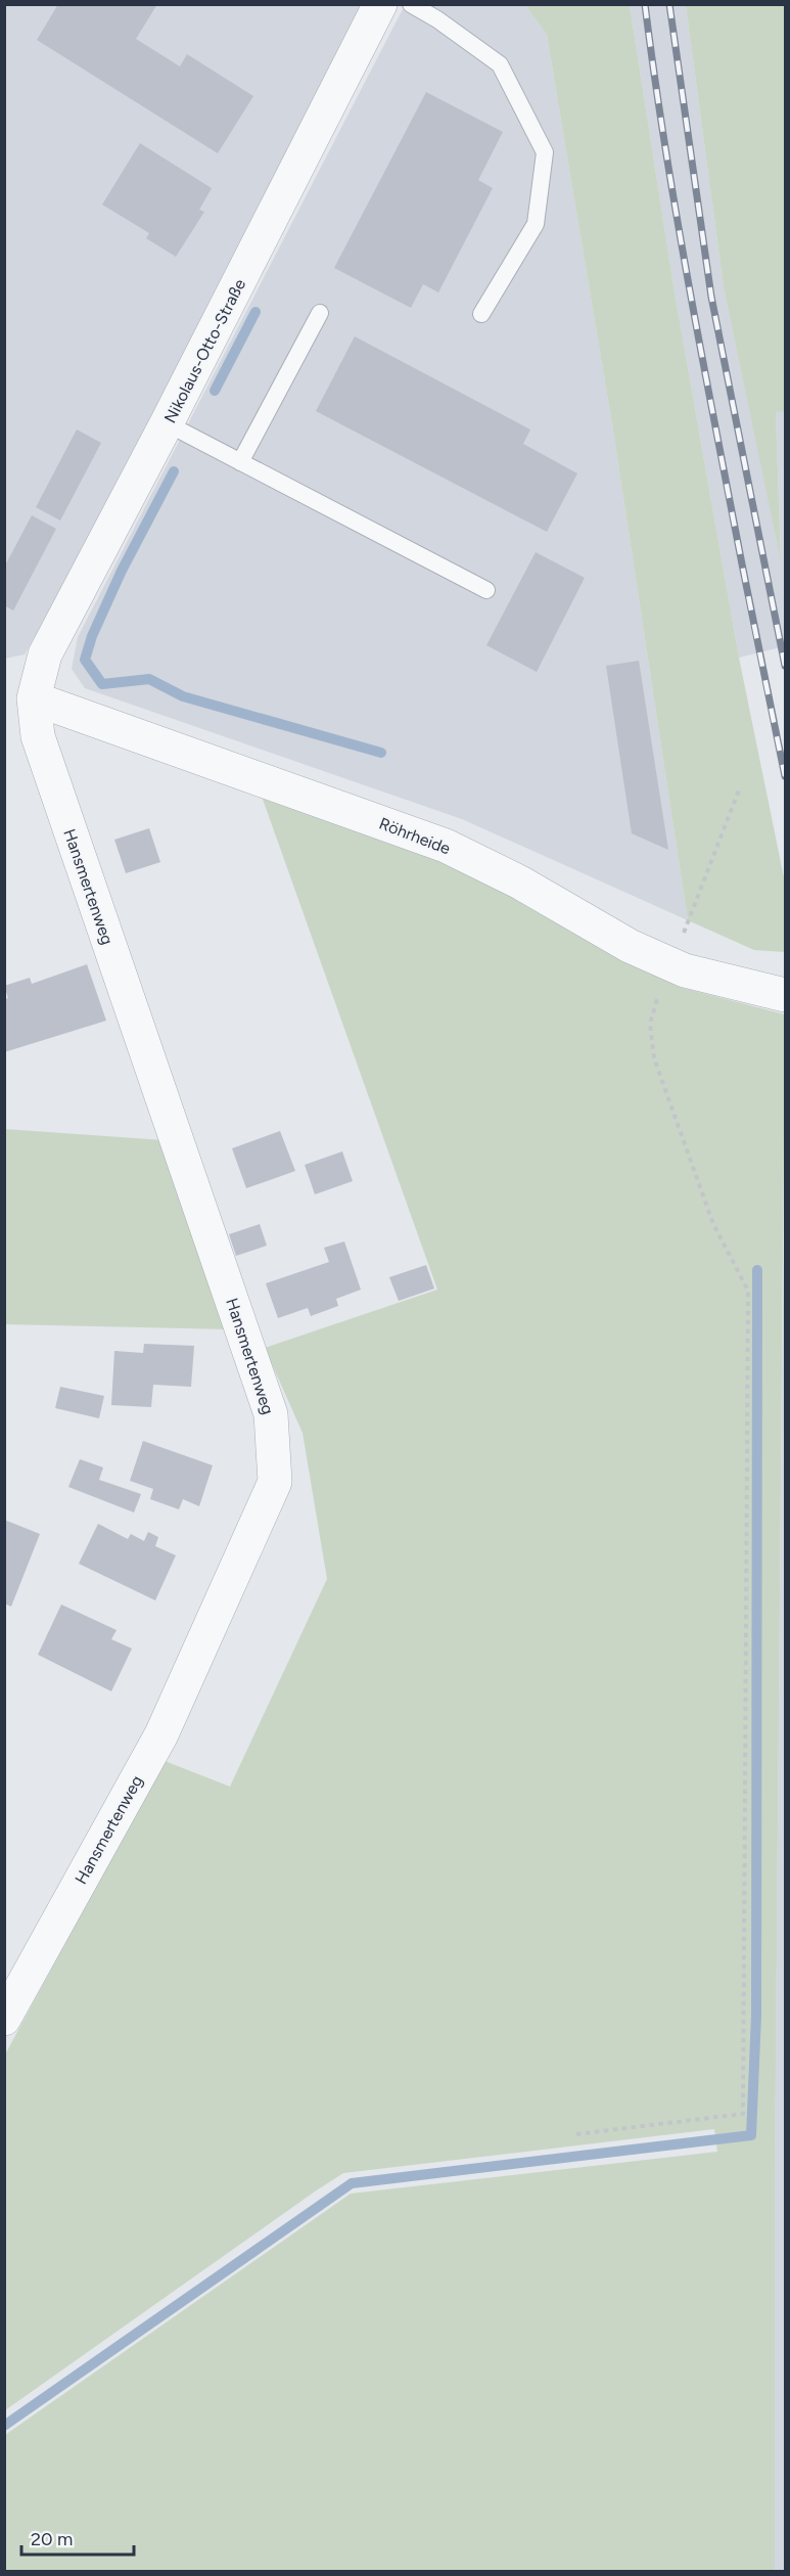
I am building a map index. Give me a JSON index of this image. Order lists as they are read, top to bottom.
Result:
{
  "streets": {
    "street": ["Nikolaus-Otto-Straße", "Röhrheide", "Hansmertenweg"]
  },
  "crossings": [
    ["Nikolaus-Otto-Straße", "Röhrheide"],
    ["Nikolaus-Otto-Straße", "Hansmertenweg"],
    ["Röhrheide", "Hansmertenweg"]
  ],
  "scale_bar": "20 m"
}
